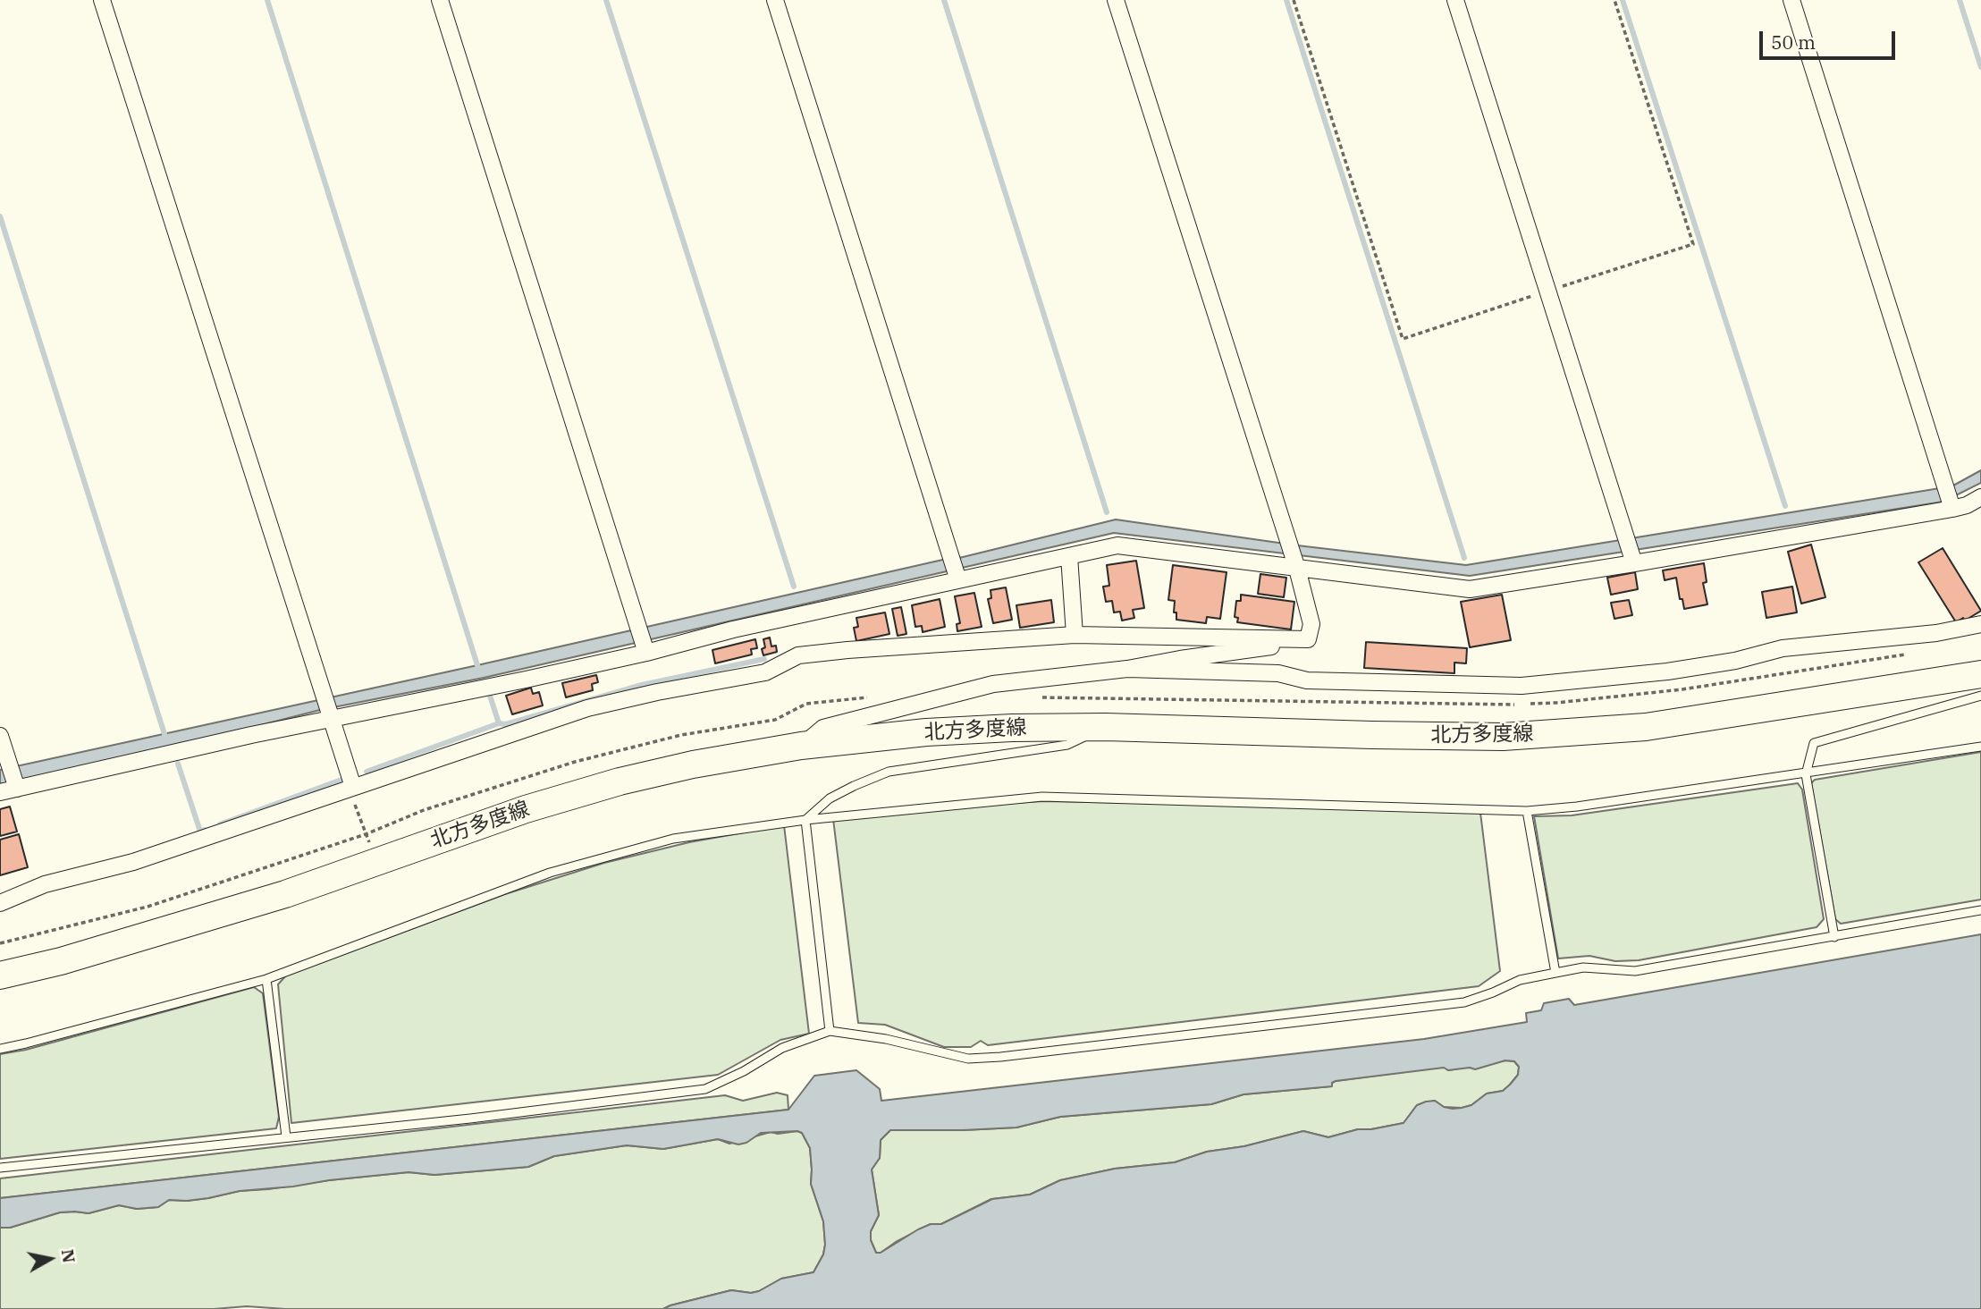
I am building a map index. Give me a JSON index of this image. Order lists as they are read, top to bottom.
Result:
{
  "streets": {
    "main road": ["北方多度線"]
  },
  "scale_bar": "50 m",
  "north": "right"
}
